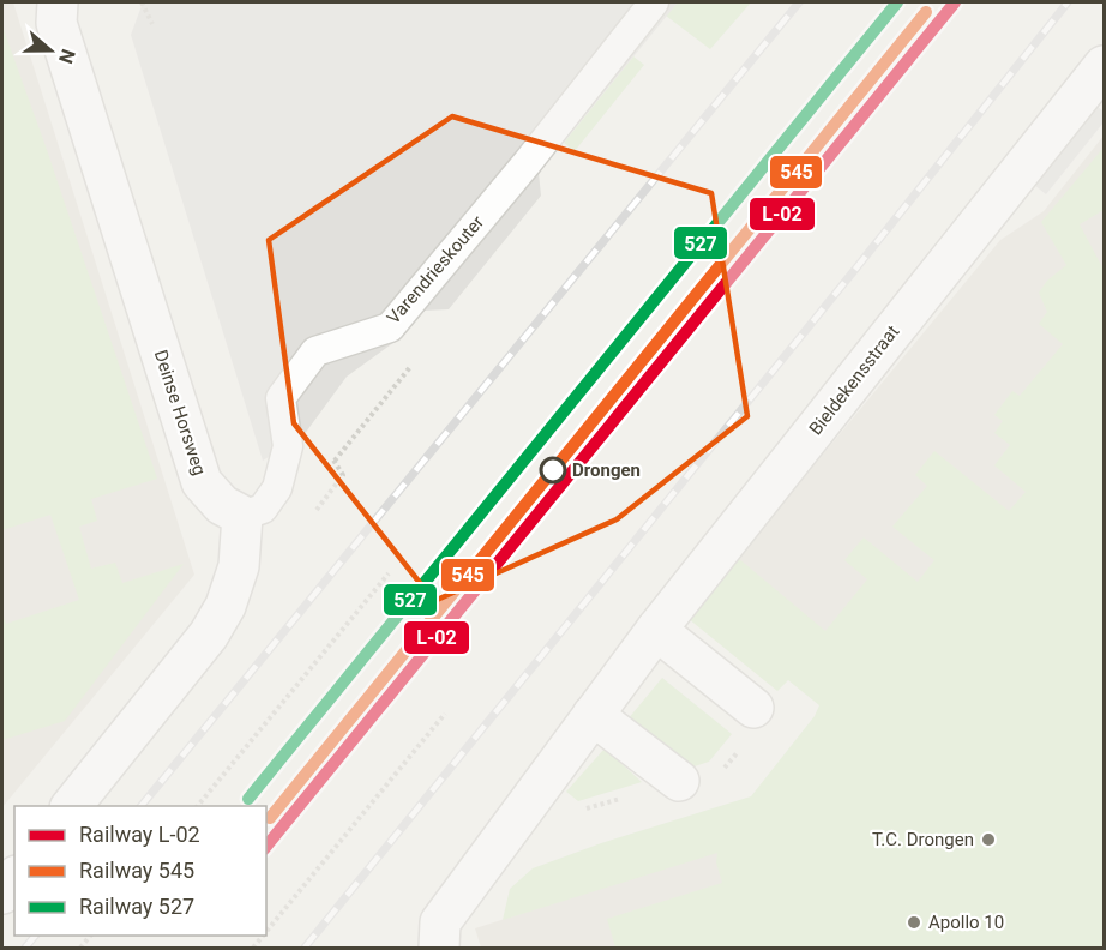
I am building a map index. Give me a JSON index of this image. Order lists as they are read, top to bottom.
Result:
{
  "streets": {
    "street": ["Bieldekensstraat", "Deinse Horsweg"],
    "lane": ["Varendrieskouter"]
  },
  "crossings": [
    ["Varendrieskouter", "Deinse Horsweg"]
  ],
  "places": ["Drongen", "T.C. Drongen", "Apollo 10"],
  "lines": ["rail line L-02", "rail line 527", "rail line 545"],
  "legend": ["Railway L-02", "Railway 545", "Railway 527"],
  "north": "right"
}
